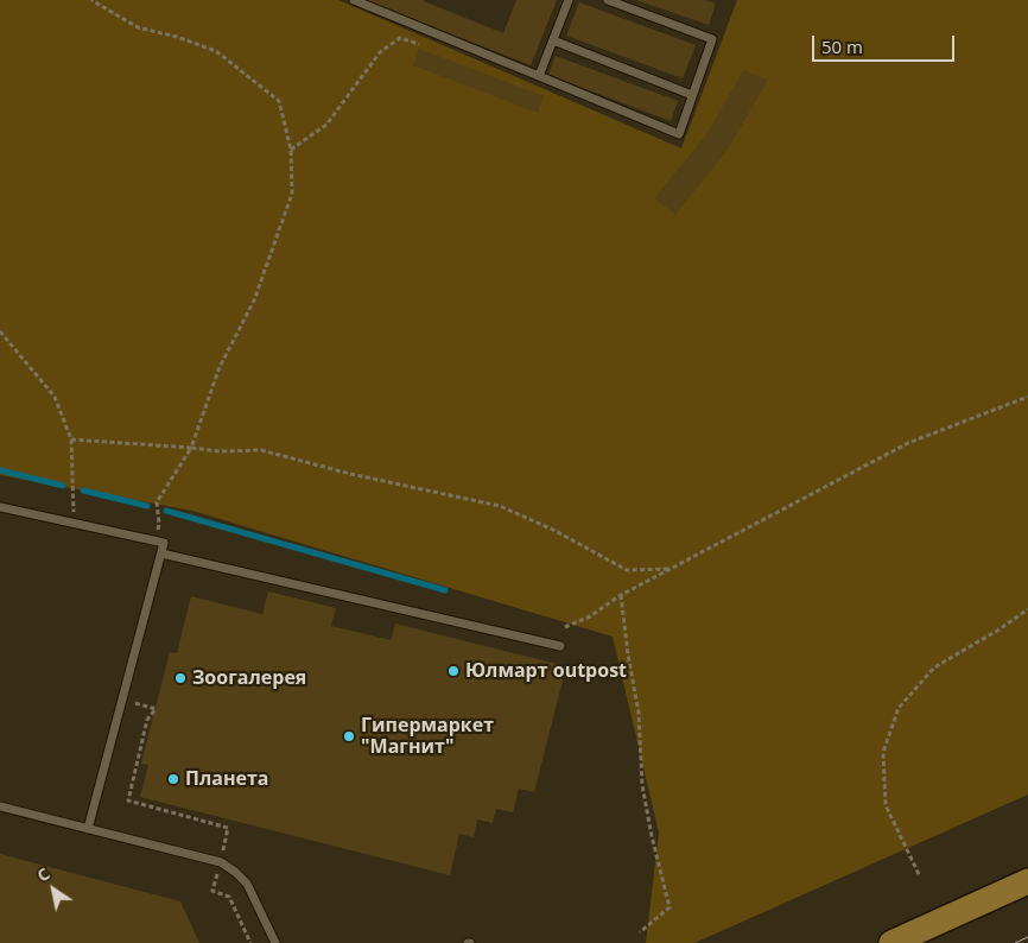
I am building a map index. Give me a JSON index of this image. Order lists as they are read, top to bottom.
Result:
{
  "places": [
    "Юлмарт outpost",
    "Зоогалерея",
    "Гипермаркет \"Магнит\"",
    "Планета"
  ],
  "scale_bar": "50 m",
  "north": "top left"
}
